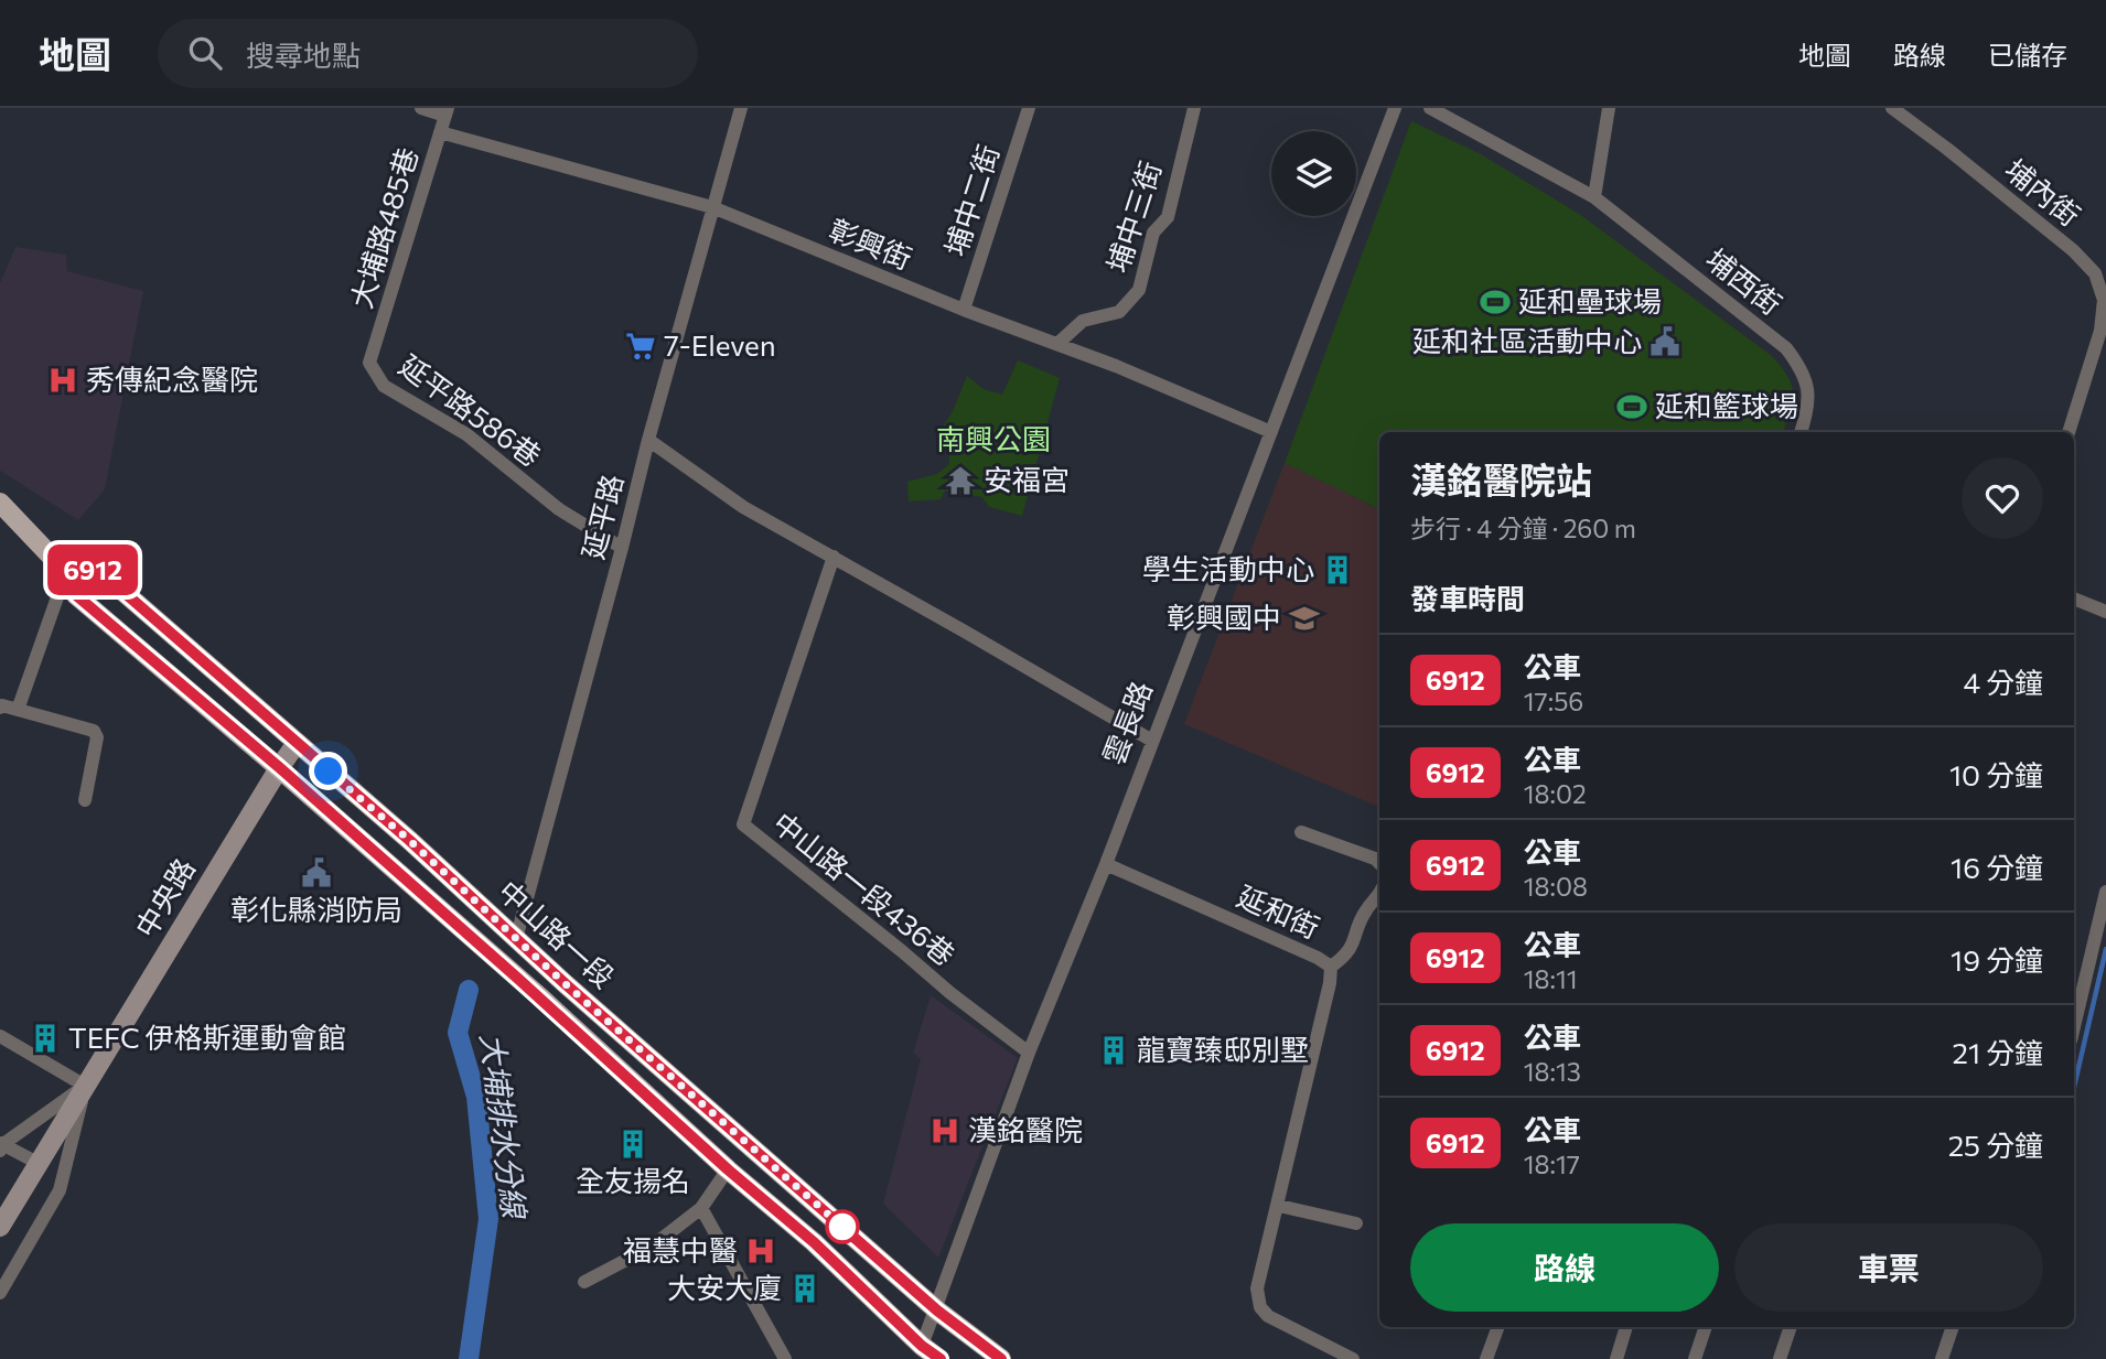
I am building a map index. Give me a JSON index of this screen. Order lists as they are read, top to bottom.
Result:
{
  "streets": {
    "main road": ["中山路一段"],
    "street": [
      "埔內街",
      "埔中二街",
      "埔中三街",
      "大埔路485巷",
      "彰興街",
      "埔西街",
      "延平路586巷",
      "延平路",
      "雲長路",
      "中山路一段436巷",
      "中央路",
      "延和街"
    ]
  },
  "crossings": [
    ["埔中二街", "彰興街"],
    ["埔中三街", "彰興街"],
    ["大埔路485巷", "彰興街"],
    ["大埔路485巷", "延平路586巷"],
    ["彰興街", "延平路"],
    ["彰興街", "雲長路"],
    ["延平路586巷", "延平路"],
    ["延平路", "中山路一段"],
    ["雲長路", "中山路一段436巷"],
    ["雲長路", "延和街"],
    ["雲長路", "中山路一段"],
    ["中央路", "中山路一段"]
  ],
  "water": ["大埔排水分線"],
  "parks": ["南興公園"],
  "places": {
    "sports": ["延和壘球場", "延和籃球場"],
    "public building": ["延和社區活動中心", "彰化縣消防局"],
    "supermarket": ["7-Eleven"],
    "hospital": ["秀傳紀念醫院", "漢銘醫院", "福慧中醫"],
    "temple": ["安福宮"],
    "building": [
      "學生活動中心",
      "TEFC 伊格斯運動會館",
      "龍寶臻邸別墅",
      "全友揚名",
      "大安大廈"
    ],
    "school or university": ["彰興國中"]
  },
  "lines": ["bus line 6912"],
  "page": {
    "header": "地圖",
    "search": "搜尋地點",
    "nav": ["地圖", "路線", "已儲存"],
    "on_map": "6912",
    "heading": [
      ["漢銘醫院站", "步行 · 4 分鐘 · 260 m"],
      "發車時間"
    ],
    "list": [
      {
        "mark": "6912",
        "name": "公車",
        "note": "17:56",
        "value": "4 分鐘"
      },
      {
        "mark": "6912",
        "name": "公車",
        "note": "18:02",
        "value": "10 分鐘"
      },
      {
        "mark": "6912",
        "name": "公車",
        "note": "18:08",
        "value": "16 分鐘"
      },
      {
        "mark": "6912",
        "name": "公車",
        "note": "18:11",
        "value": "19 分鐘"
      },
      {
        "mark": "6912",
        "name": "公車",
        "note": "18:13",
        "value": "21 分鐘"
      },
      {
        "mark": "6912",
        "name": "公車",
        "note": "18:17",
        "value": "25 分鐘"
      }
    ],
    "buttons": ["路線", "車票"]
  }
}
